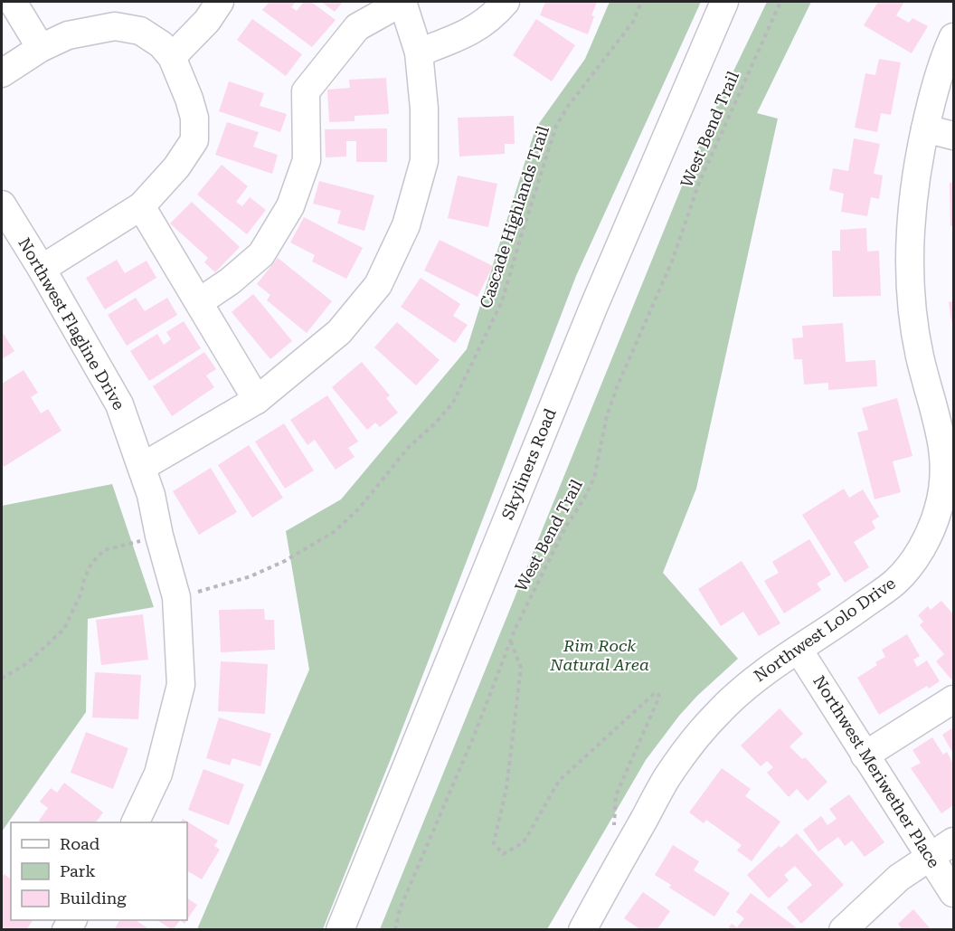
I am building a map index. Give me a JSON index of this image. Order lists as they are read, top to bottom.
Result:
{
  "streets": {
    "street": [
      "Northwest Flagline Drive",
      "Skyliners Road",
      "Northwest Lolo Drive",
      "Northwest Meriwether Place"
    ],
    "path": ["West Bend Trail", "Cascade Highlands Trail"]
  },
  "crossings": [
    ["Cascade Highlands Trail", "Northwest Flagline Drive"],
    ["Northwest Lolo Drive", "Northwest Meriwether Place"]
  ],
  "parks": ["Rim Rock Natural Area"],
  "legend": ["Road", "Park", "Building"]
}
